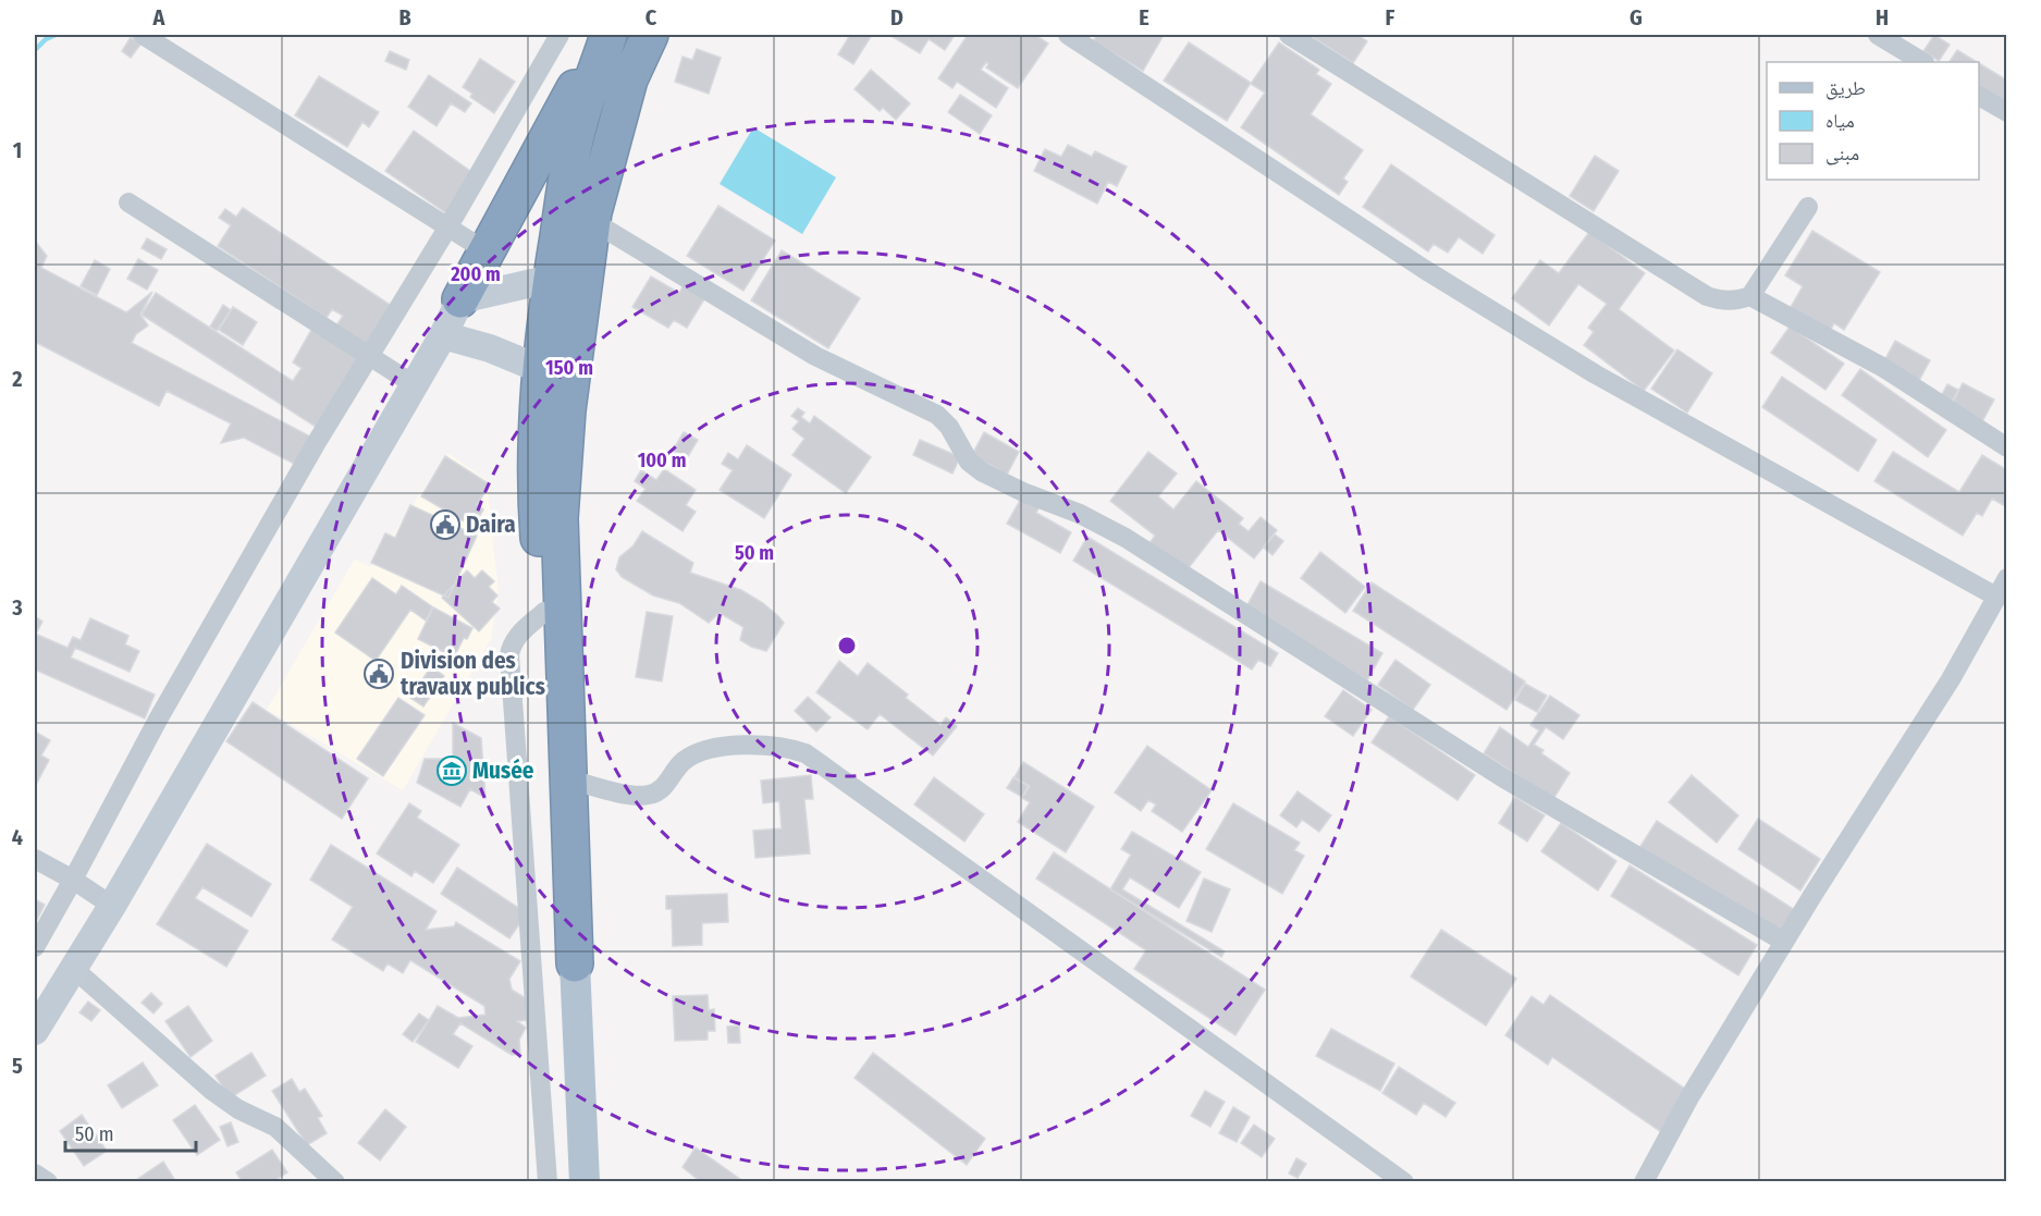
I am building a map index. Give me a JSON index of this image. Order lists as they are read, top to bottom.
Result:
{
  "places": {
    "public building": ["Daira", "Division des travaux publics"],
    "museum": ["Musée"]
  },
  "legend": ["طريق", "مياه", "مبنى"],
  "scale_bar": "50 m",
  "grid": {
    "columns": [
      "A",
      "B",
      "C",
      "D",
      "E",
      "F",
      "G",
      "H"
    ],
    "rows": [
      "1",
      "2",
      "3",
      "4",
      "5"
    ]
  },
  "rings": [
    "200 m",
    "150 m",
    "100 m",
    "50 m"
  ]
}
